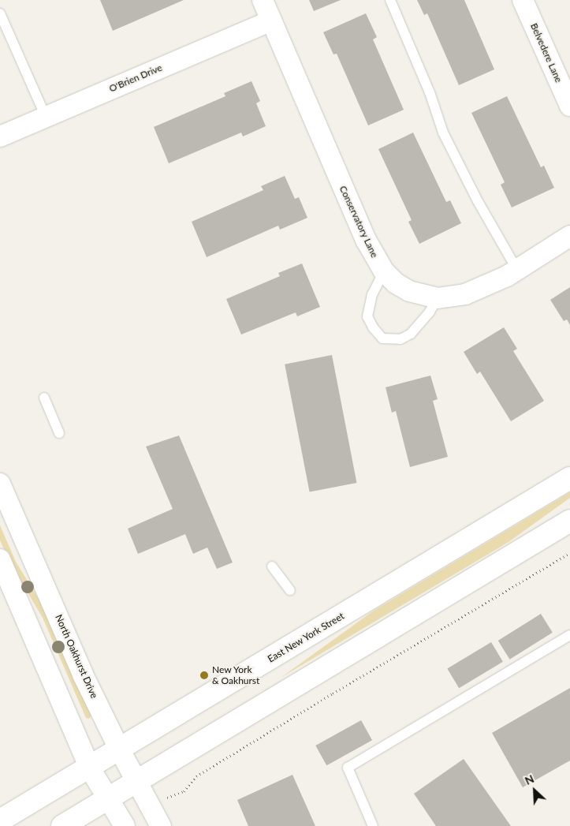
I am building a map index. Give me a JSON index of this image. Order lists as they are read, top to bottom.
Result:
{
  "streets": {
    "main road": ["East New York Street"],
    "street": [
      "Belvedere Lane",
      "O'Brien Drive",
      "Conservatory Lane",
      "North Oakhurst Drive"
    ]
  },
  "crossings": [
    ["O'Brien Drive", "Conservatory Lane"],
    ["East New York Street", "North Oakhurst Drive"]
  ],
  "places": ["New York & Oakhurst"],
  "north": "top left"
}
